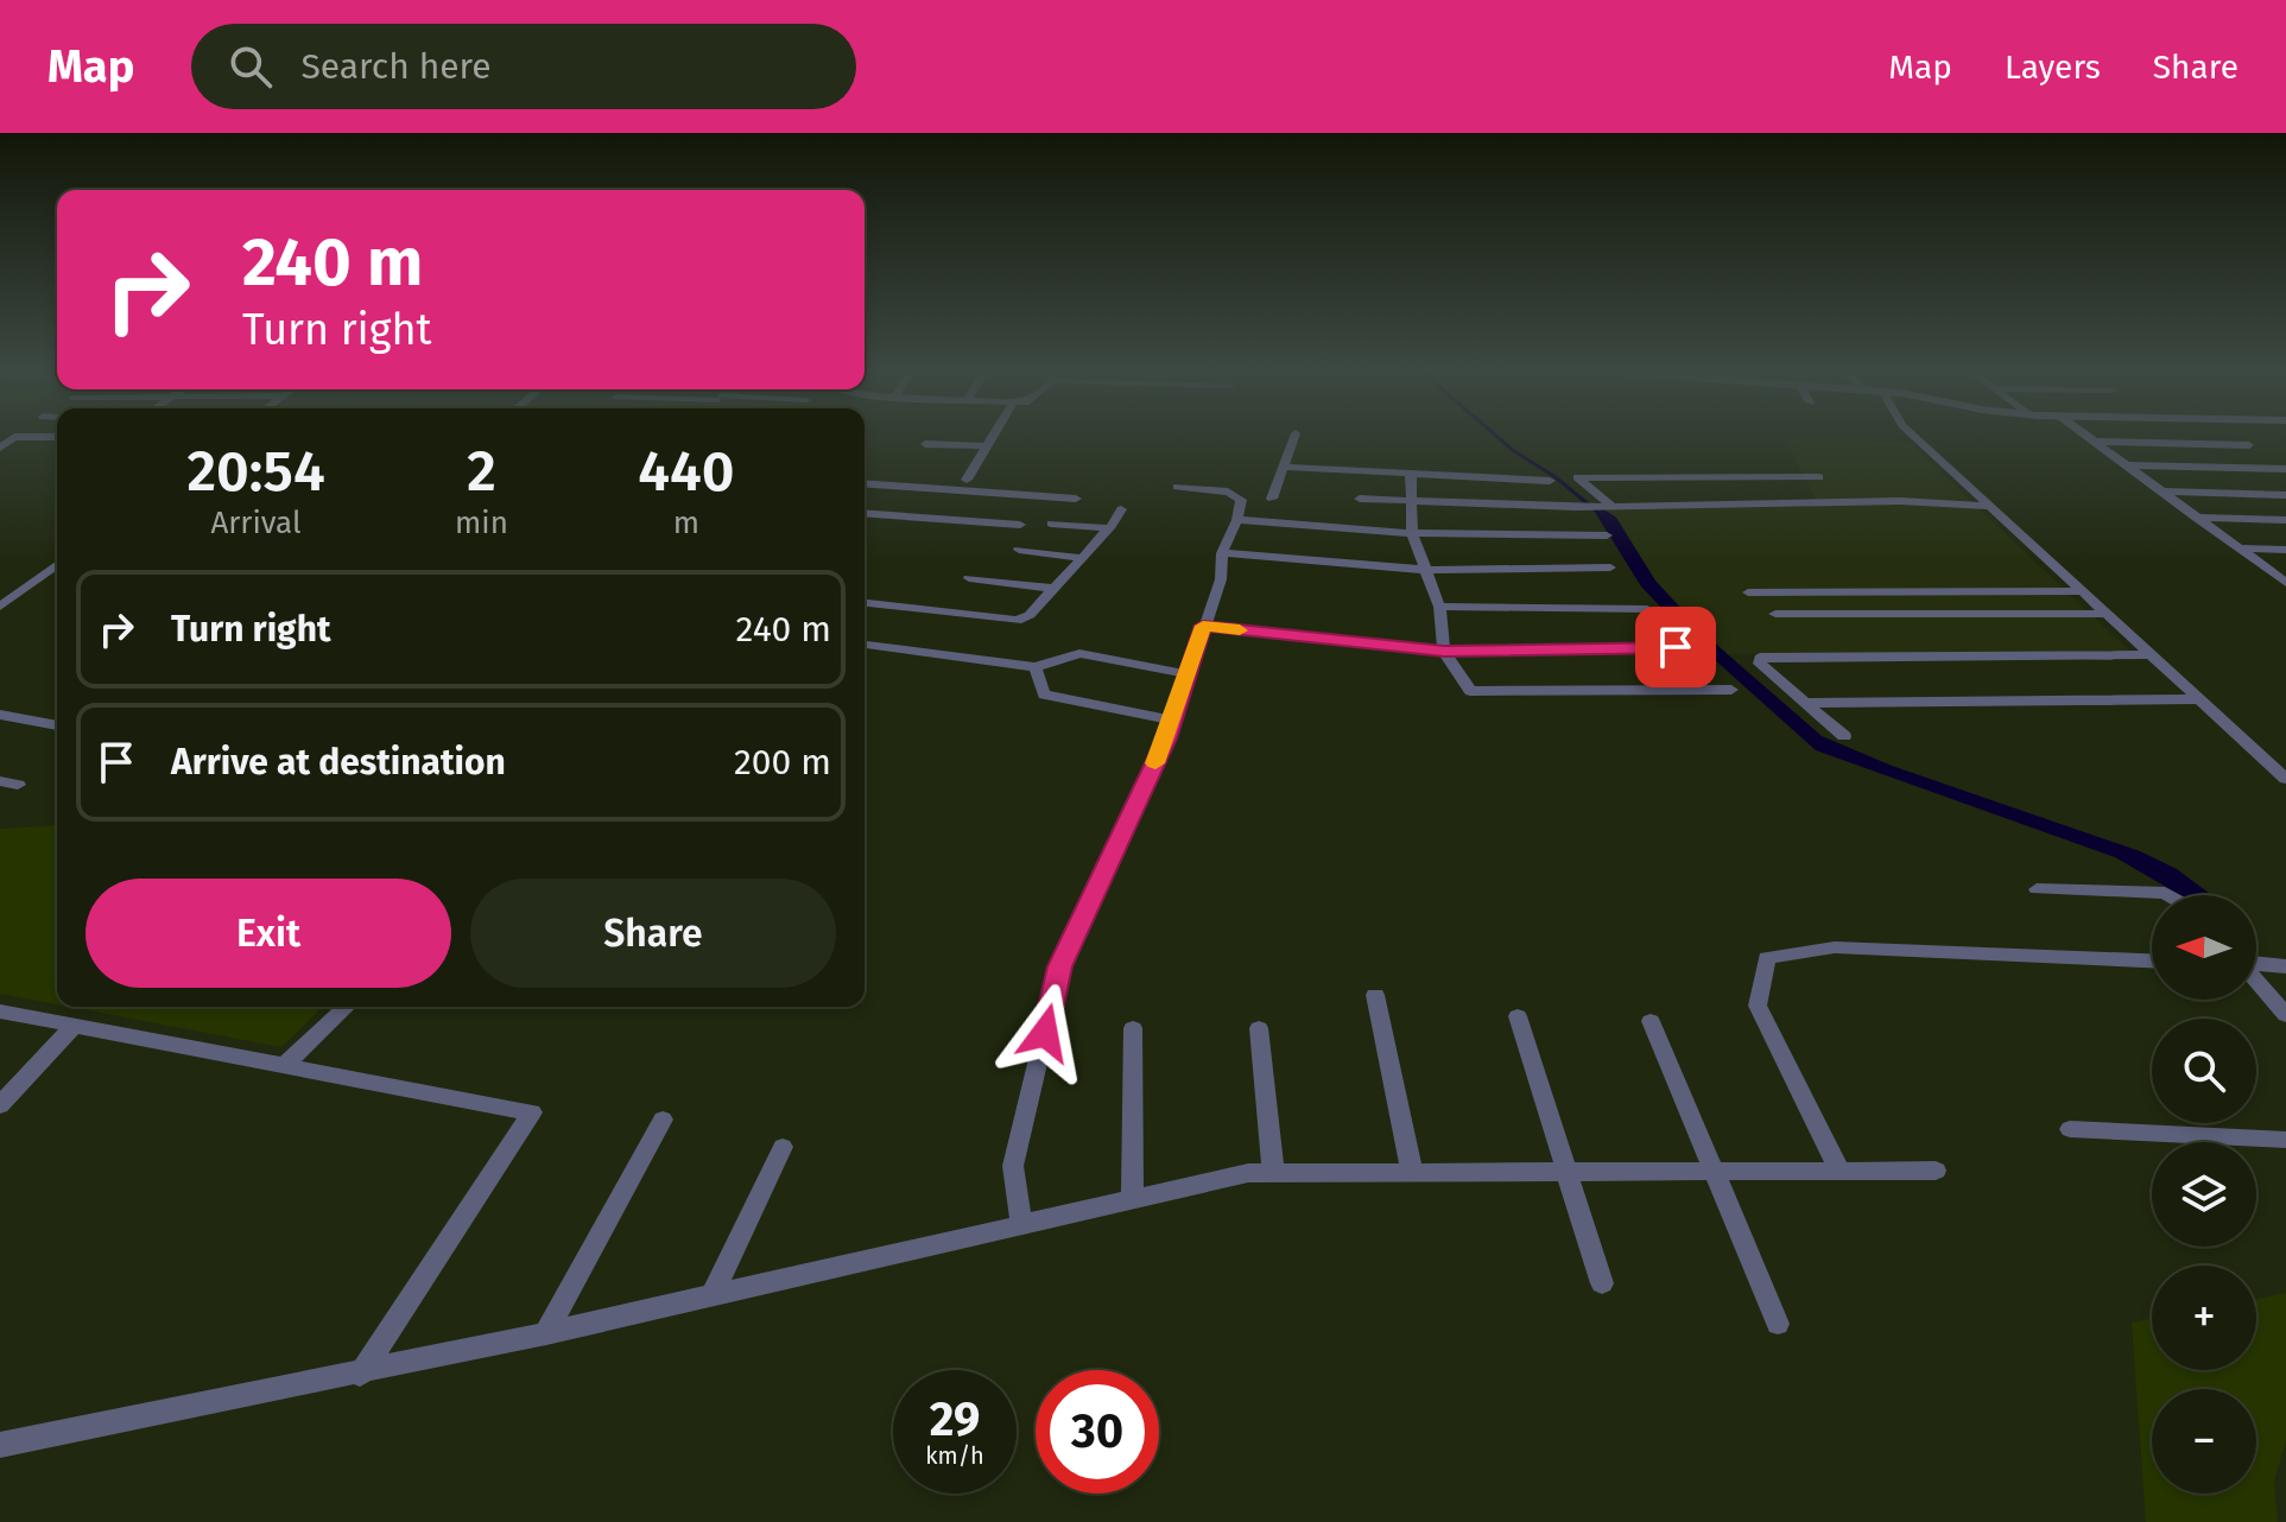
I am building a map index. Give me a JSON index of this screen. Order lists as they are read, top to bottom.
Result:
{
  "north": "left",
  "page": {
    "header": "Map",
    "search": "Search here",
    "nav": ["Map", "Layers", "Share"],
    "turn": ["240 m", "Turn right"],
    "eta": [
      "20:54",
      "Arrival",
      "2",
      "min",
      "440",
      "m"
    ],
    "list": [
      {
        "name": "Turn right",
        "value": "240 m"
      },
      {
        "name": "Arrive at destination",
        "value": "200 m"
      }
    ],
    "buttons": ["Exit", "Share"],
    "map_buttons": ["+", "−"],
    "speed": "29 km/h",
    "limit": "30"
  }
}
